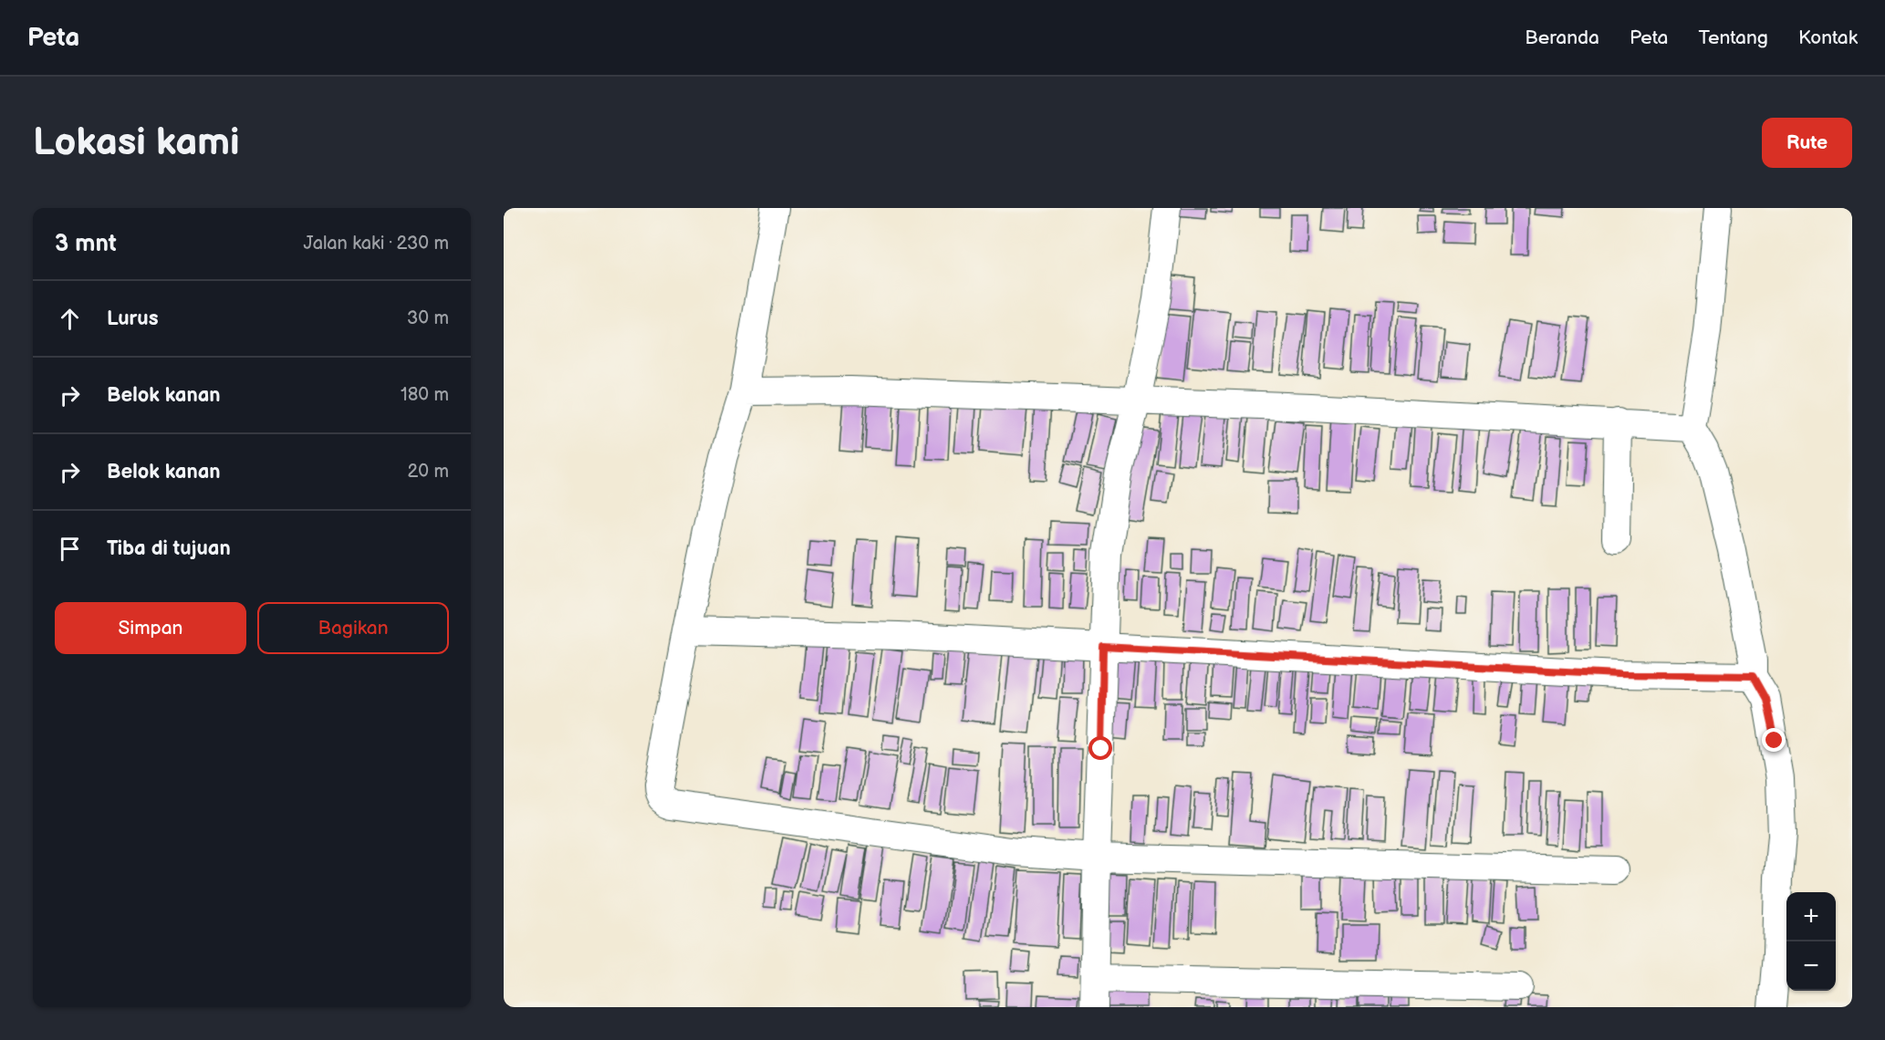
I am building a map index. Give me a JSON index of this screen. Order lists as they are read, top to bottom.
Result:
{
  "page": {
    "header": "Peta",
    "nav": [
      "Beranda",
      "Peta",
      "Tentang",
      "Kontak"
    ],
    "buttons": [
      "Rute",
      ["Simpan", "Bagikan"]
    ],
    "title": "Lokasi kami",
    "heading": ["3 mnt", "Jalan kaki · 230 m"],
    "list": [
      ["Lurus", "30 m"],
      ["Belok kanan", "180 m"],
      ["Belok kanan", "20 m"],
      "Tiba di tujuan"
    ],
    "map_buttons": ["+", "−"]
  }
}
